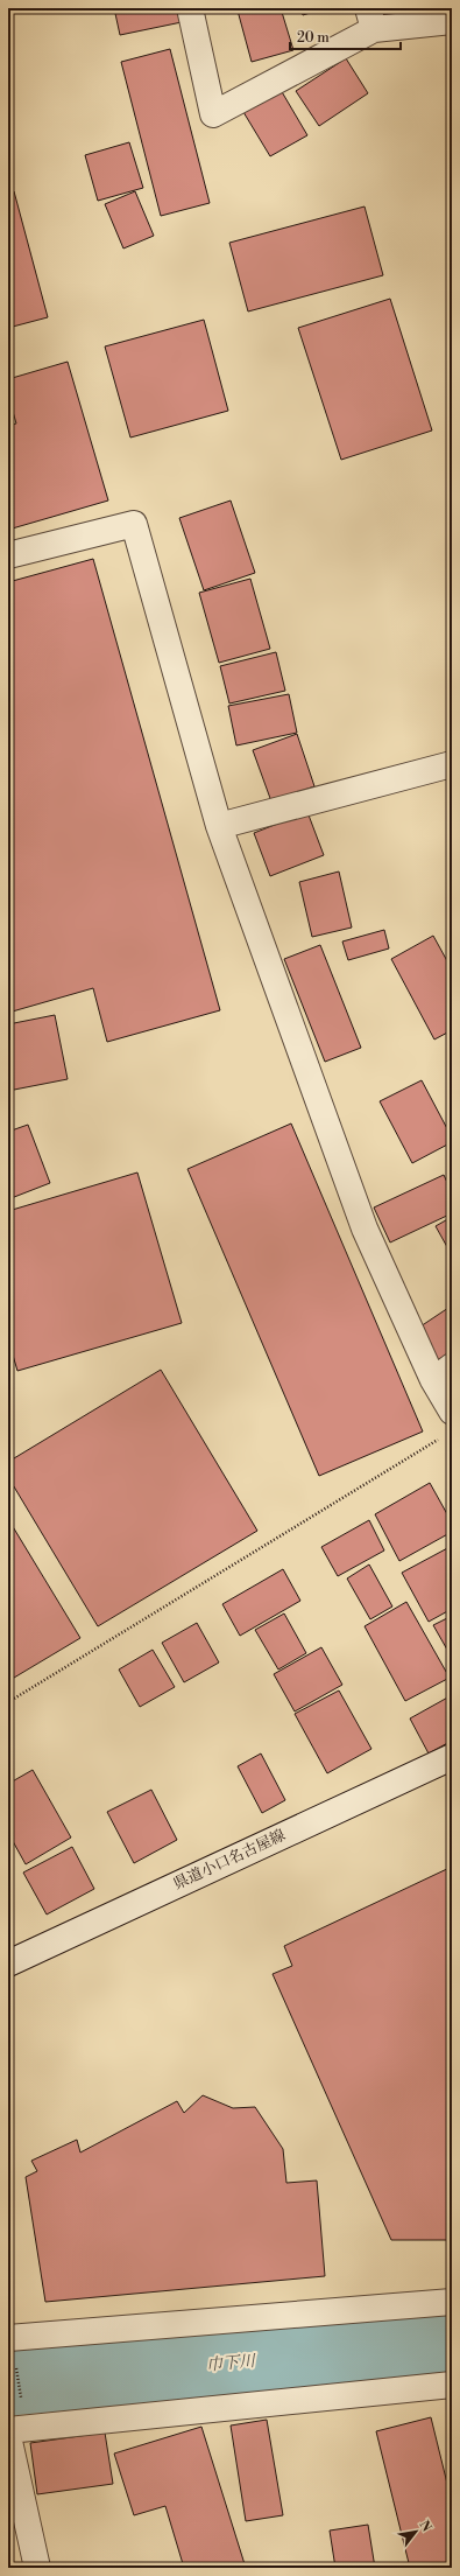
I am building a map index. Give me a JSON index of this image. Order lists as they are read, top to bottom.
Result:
{
  "streets": {
    "street": ["県道小口名古屋線"]
  },
  "water": ["巾下川"],
  "scale_bar": "20 m",
  "north": "top right"
}
